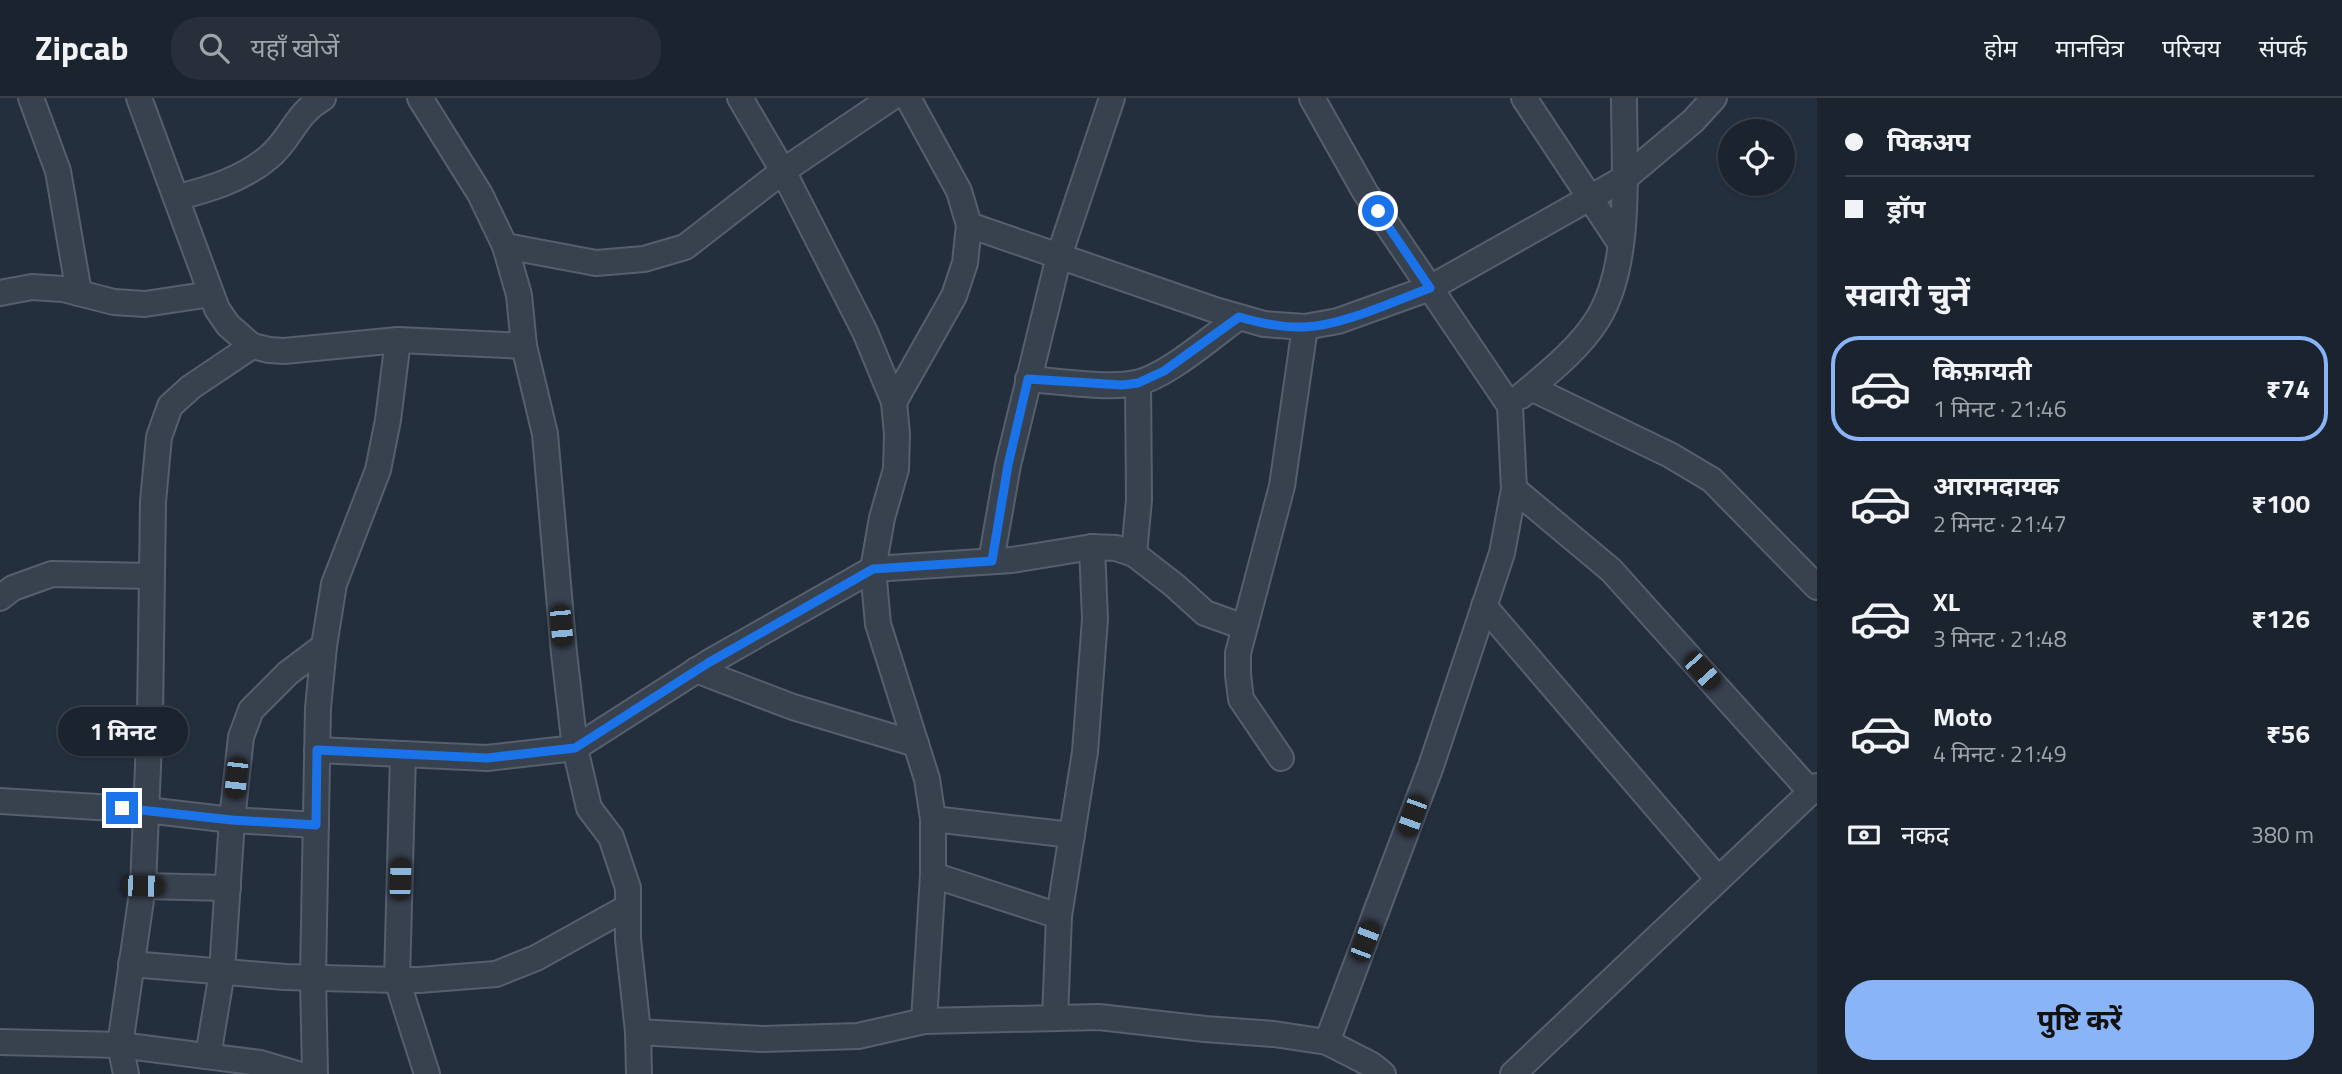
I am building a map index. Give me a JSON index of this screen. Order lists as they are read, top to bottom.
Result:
{
  "page": {
    "header": "Zipcab",
    "search": "यहाँ खोजें",
    "nav": [
      "होम",
      "मानचित्र",
      "परिचय",
      "संपर्क"
    ],
    "banner": ["पिकअप", "ड्रॉप"],
    "heading": "सवारी चुनें",
    "list": [
      {
        "name": "किफ़ायती",
        "note": "1 मिनट · 21:46",
        "value": "₹74"
      },
      {
        "name": "आरामदायक",
        "note": "2 मिनट · 21:47",
        "value": "₹100"
      },
      {
        "name": "XL",
        "note": "3 मिनट · 21:48",
        "value": "₹126"
      },
      {
        "name": "Moto",
        "note": "4 मिनट · 21:49",
        "value": "₹56"
      }
    ],
    "bubble": "1 मिनट",
    "pay": ["नकद", "380 m"],
    "buttons": "पुष्टि करें"
  }
}
